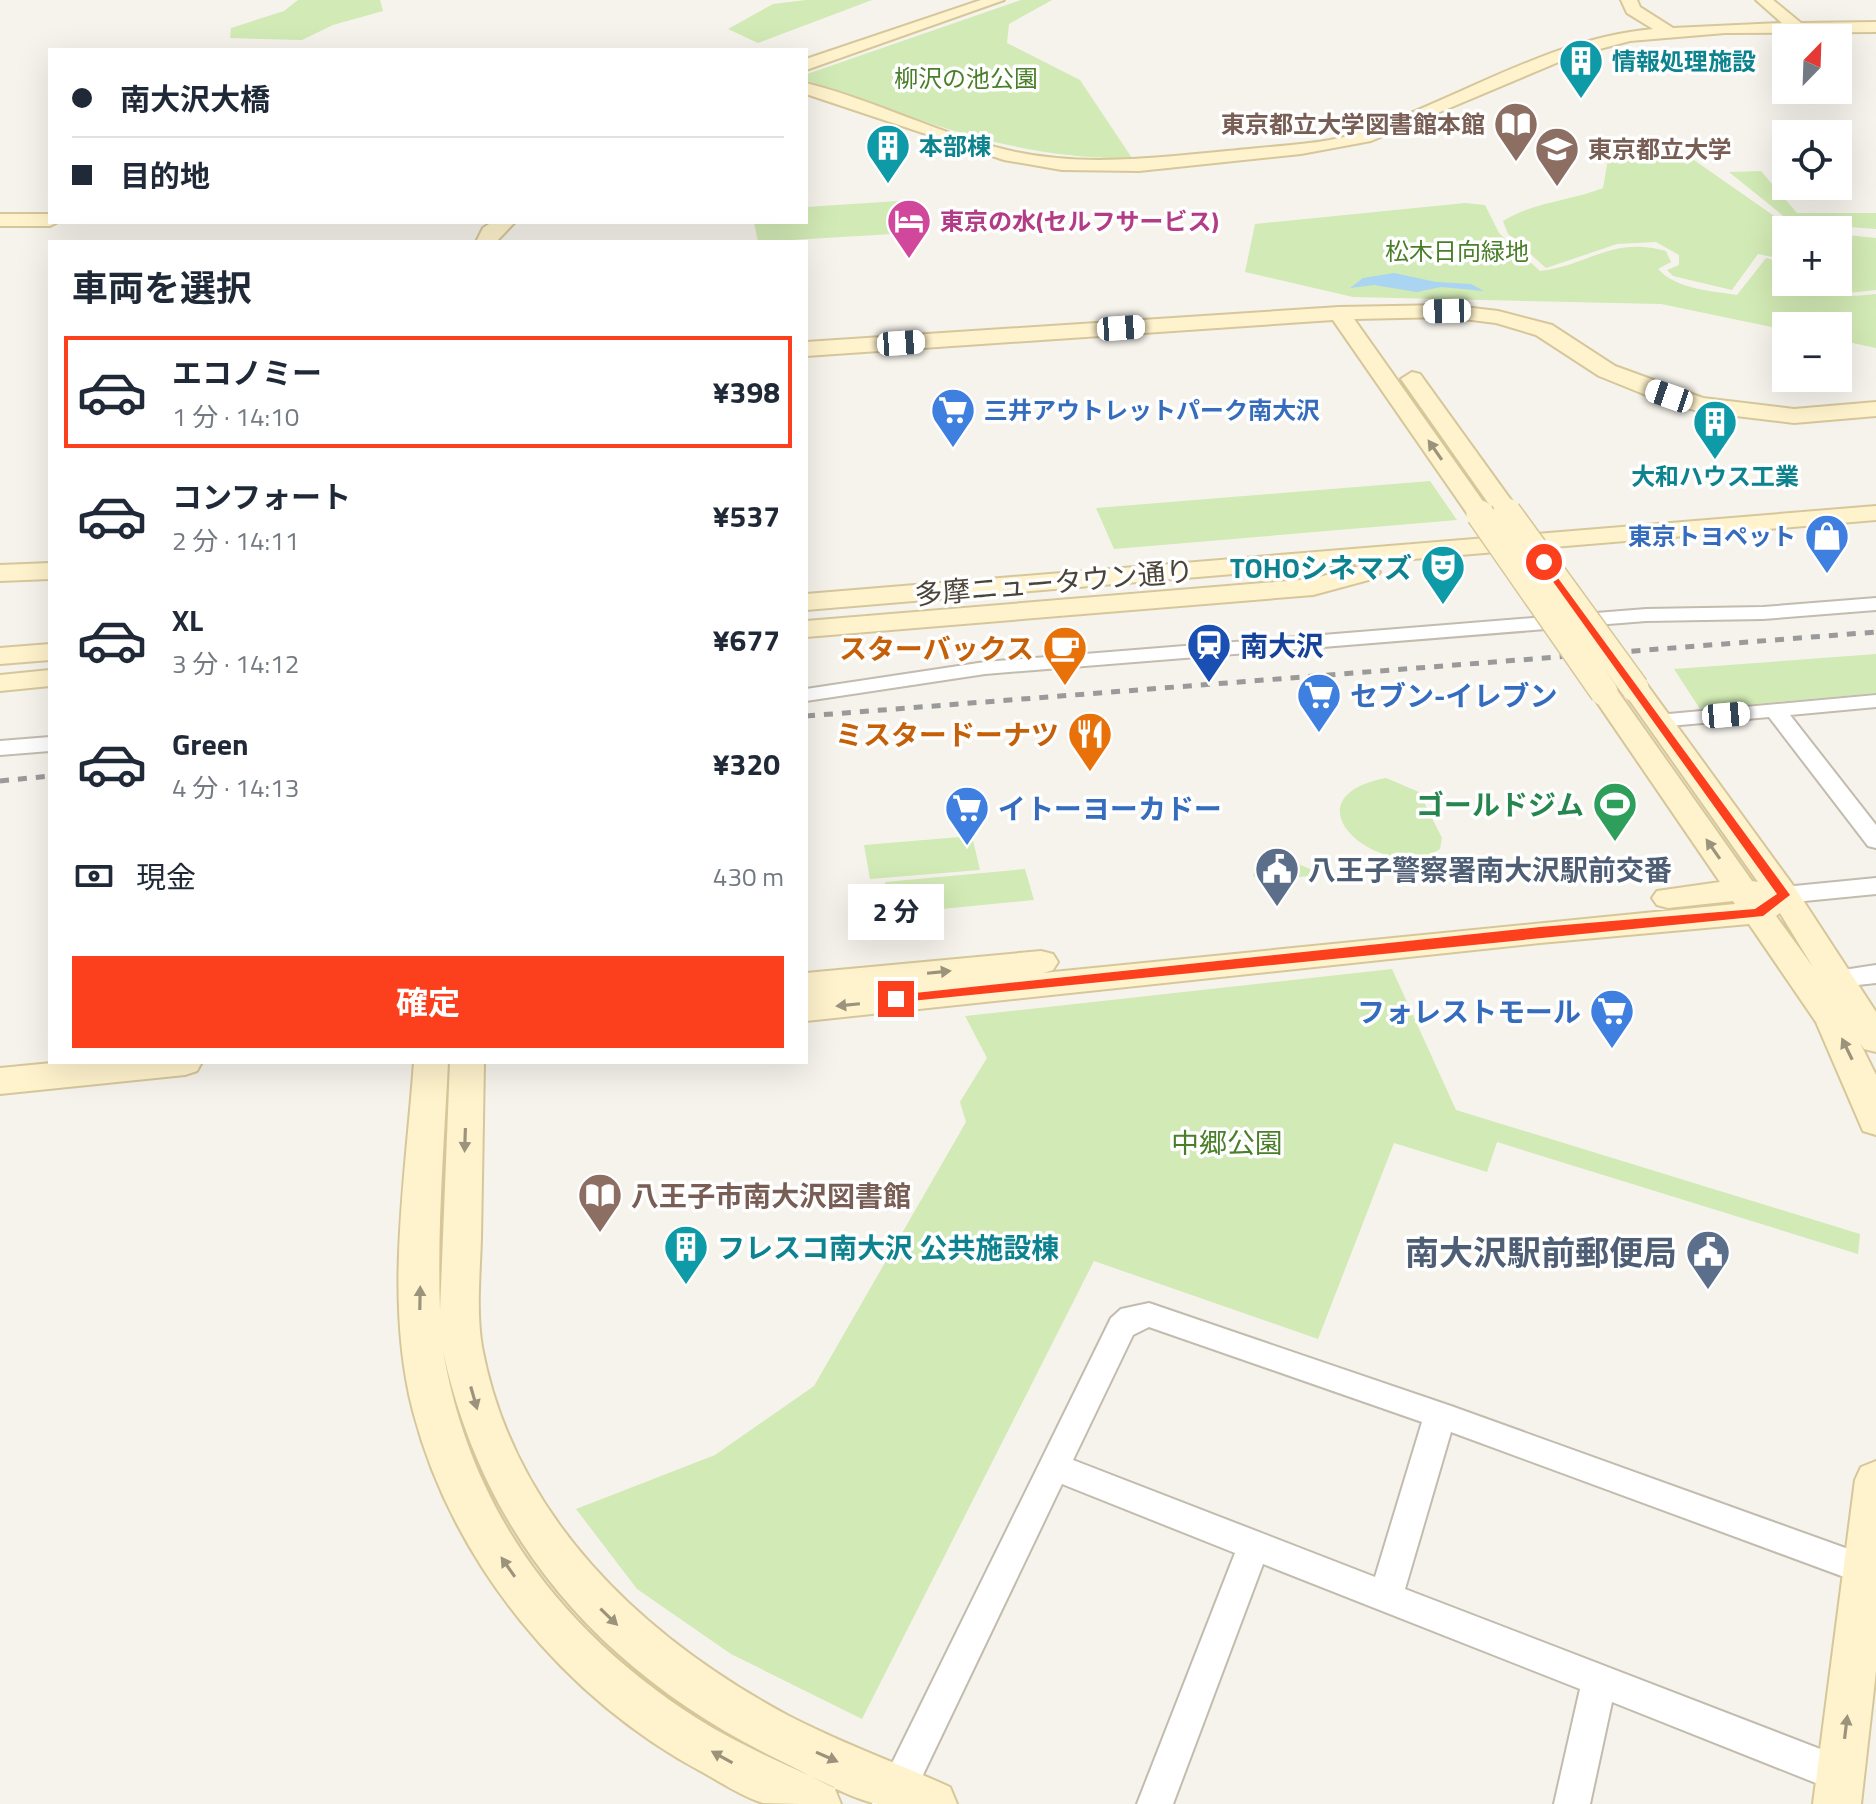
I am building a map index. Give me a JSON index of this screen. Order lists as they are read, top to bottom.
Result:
{
  "streets": {
    "street": ["多摩ニュータウン通り"]
  },
  "parks": ["柳沢の池公園", "松木日向緑地", "中郷公園"],
  "places": {
    "building": [
      "情報処理施設",
      "本部棟",
      "大和ハウス工業",
      "フレスコ南大沢 公共施設棟"
    ],
    "library": ["東京都立大学図書館本館", "八王子市南大沢図書館"],
    "school or university": ["東京都立大学"],
    "hotel": ["東京の水(セルフサービス)"],
    "supermarket": [
      "三井アウトレットパーク南大沢",
      "セブン-イレブン",
      "イトーヨーカドー",
      "フォレストモール"
    ],
    "shop": ["東京トヨペット"],
    "theatre": ["TOHOシネマズ"],
    "station": ["南大沢"],
    "cafe": ["スターバックス"],
    "restaurant": ["ミスタードーナツ"],
    "sports": ["ゴールドジム"],
    "public building": ["八王子警察署南大沢駅前交番", "南大沢駅前郵便局"]
  },
  "north": "top right",
  "page": {
    "map_buttons": ["+", "−"],
    "banner": ["南大沢大橋", "目的地"],
    "heading": "車両を選択",
    "list": [
      {
        "name": "エコノミー",
        "note": "1 分 · 14:10",
        "value": "¥398"
      },
      {
        "name": "コンフォート",
        "note": "2 分 · 14:11",
        "value": "¥537"
      },
      {
        "name": "XL",
        "note": "3 分 · 14:12",
        "value": "¥677"
      },
      {
        "name": "Green",
        "note": "4 分 · 14:13",
        "value": "¥320"
      }
    ],
    "pay": ["現金", "430 m"],
    "bubble": "2 分",
    "buttons": "確定"
  }
}
